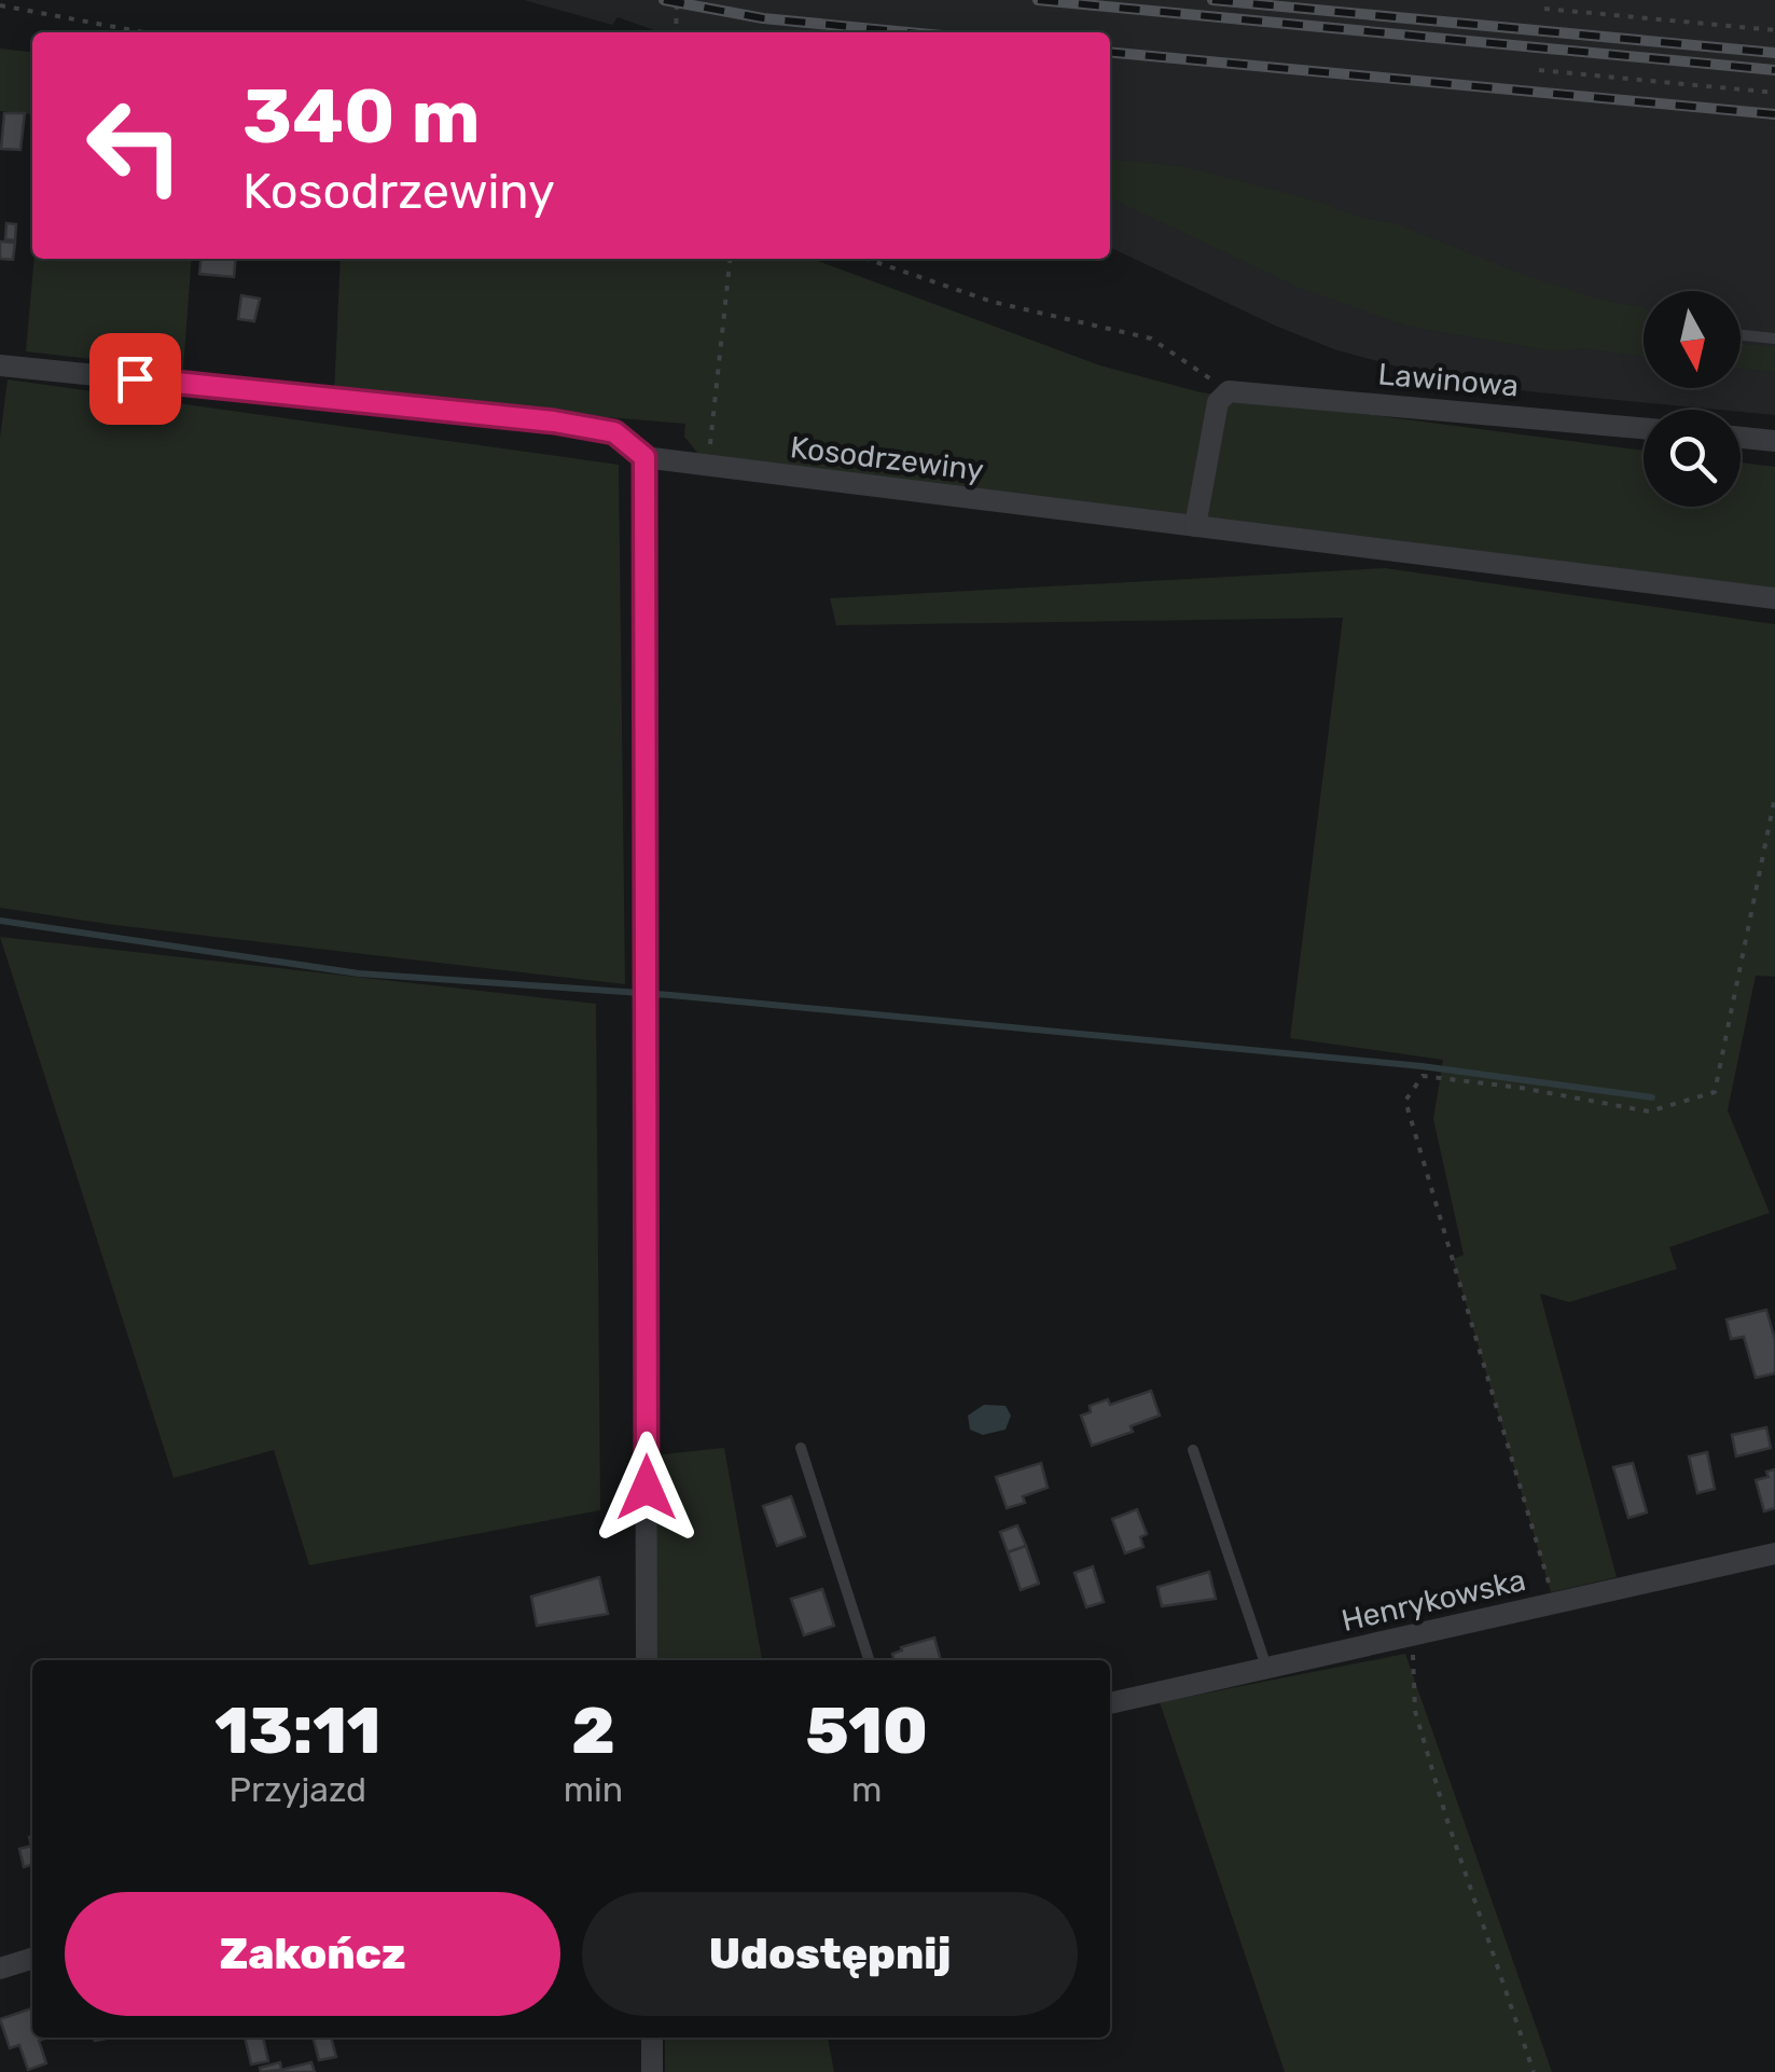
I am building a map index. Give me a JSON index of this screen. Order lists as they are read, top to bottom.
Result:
{
  "streets": {
    "street": ["Lawinowa", "Kosodrzewiny", "Henrykowska"]
  },
  "north": "bottom",
  "page": {
    "turn": ["340 m", "Kosodrzewiny"],
    "eta": [
      "13:11",
      "Przyjazd",
      "2",
      "min",
      "510",
      "m"
    ],
    "buttons": ["Zakończ", "Udostępnij"]
  }
}
